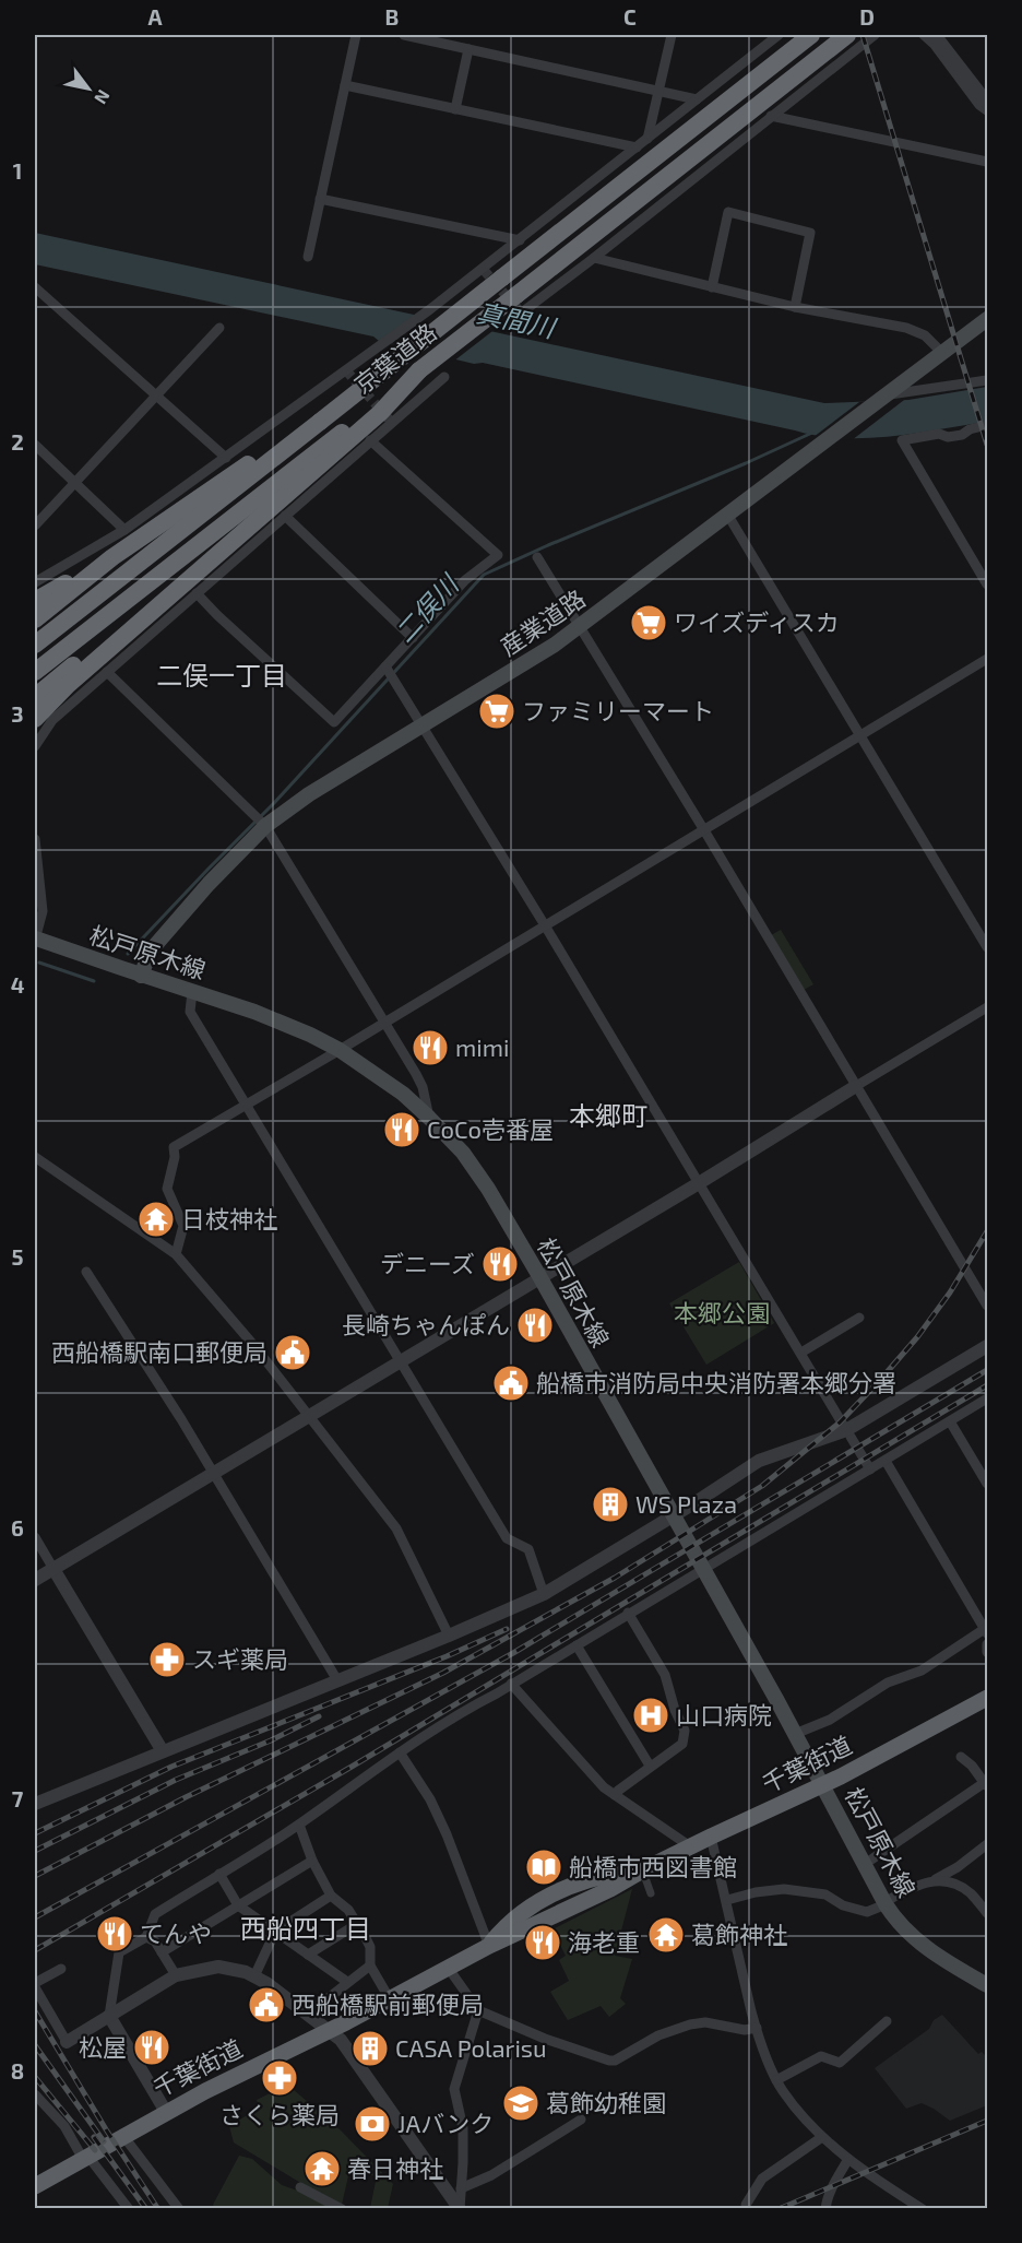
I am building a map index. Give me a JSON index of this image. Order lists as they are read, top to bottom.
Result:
{
  "streets": {
    "highway": ["京葉道路", "千葉街道"],
    "main road": ["産業道路", "松戸原木線"]
  },
  "crossings": [
    ["産業道路", "松戸原木線"],
    ["松戸原木線", "千葉街道"]
  ],
  "districts": ["二俣一丁目", "本郷町", "西船四丁目"],
  "water": ["真間川", "二俣川"],
  "parks": ["本郷公園"],
  "places": {
    "supermarket": ["ワイズディスカ", "ファミリーマート"],
    "restaurant": [
      "mimi",
      "CoCo壱番屋",
      "デニーズ",
      "長崎ちゃんぽん",
      "てんや",
      "海老重",
      "松屋"
    ],
    "temple": ["日枝神社", "葛飾神社", "春日神社"],
    "public building": ["西船橋駅南口郵便局", "船橋市消防局中央消防署本郷分署", "西船橋駅前郵便局"],
    "building": ["WS Plaza", "CASA Polarisu"],
    "pharmacy": ["スギ薬局", "さくら薬局"],
    "hospital": ["山口病院"],
    "library": ["船橋市西図書館"],
    "school or university": ["葛飾幼稚園"],
    "bank": ["JAバンク"]
  },
  "north": "bottom right",
  "grid": {
    "columns": [
      "A",
      "B",
      "C",
      "D"
    ],
    "rows": [
      "1",
      "2",
      "3",
      "4",
      "5",
      "6",
      "7",
      "8"
    ]
  }
}
